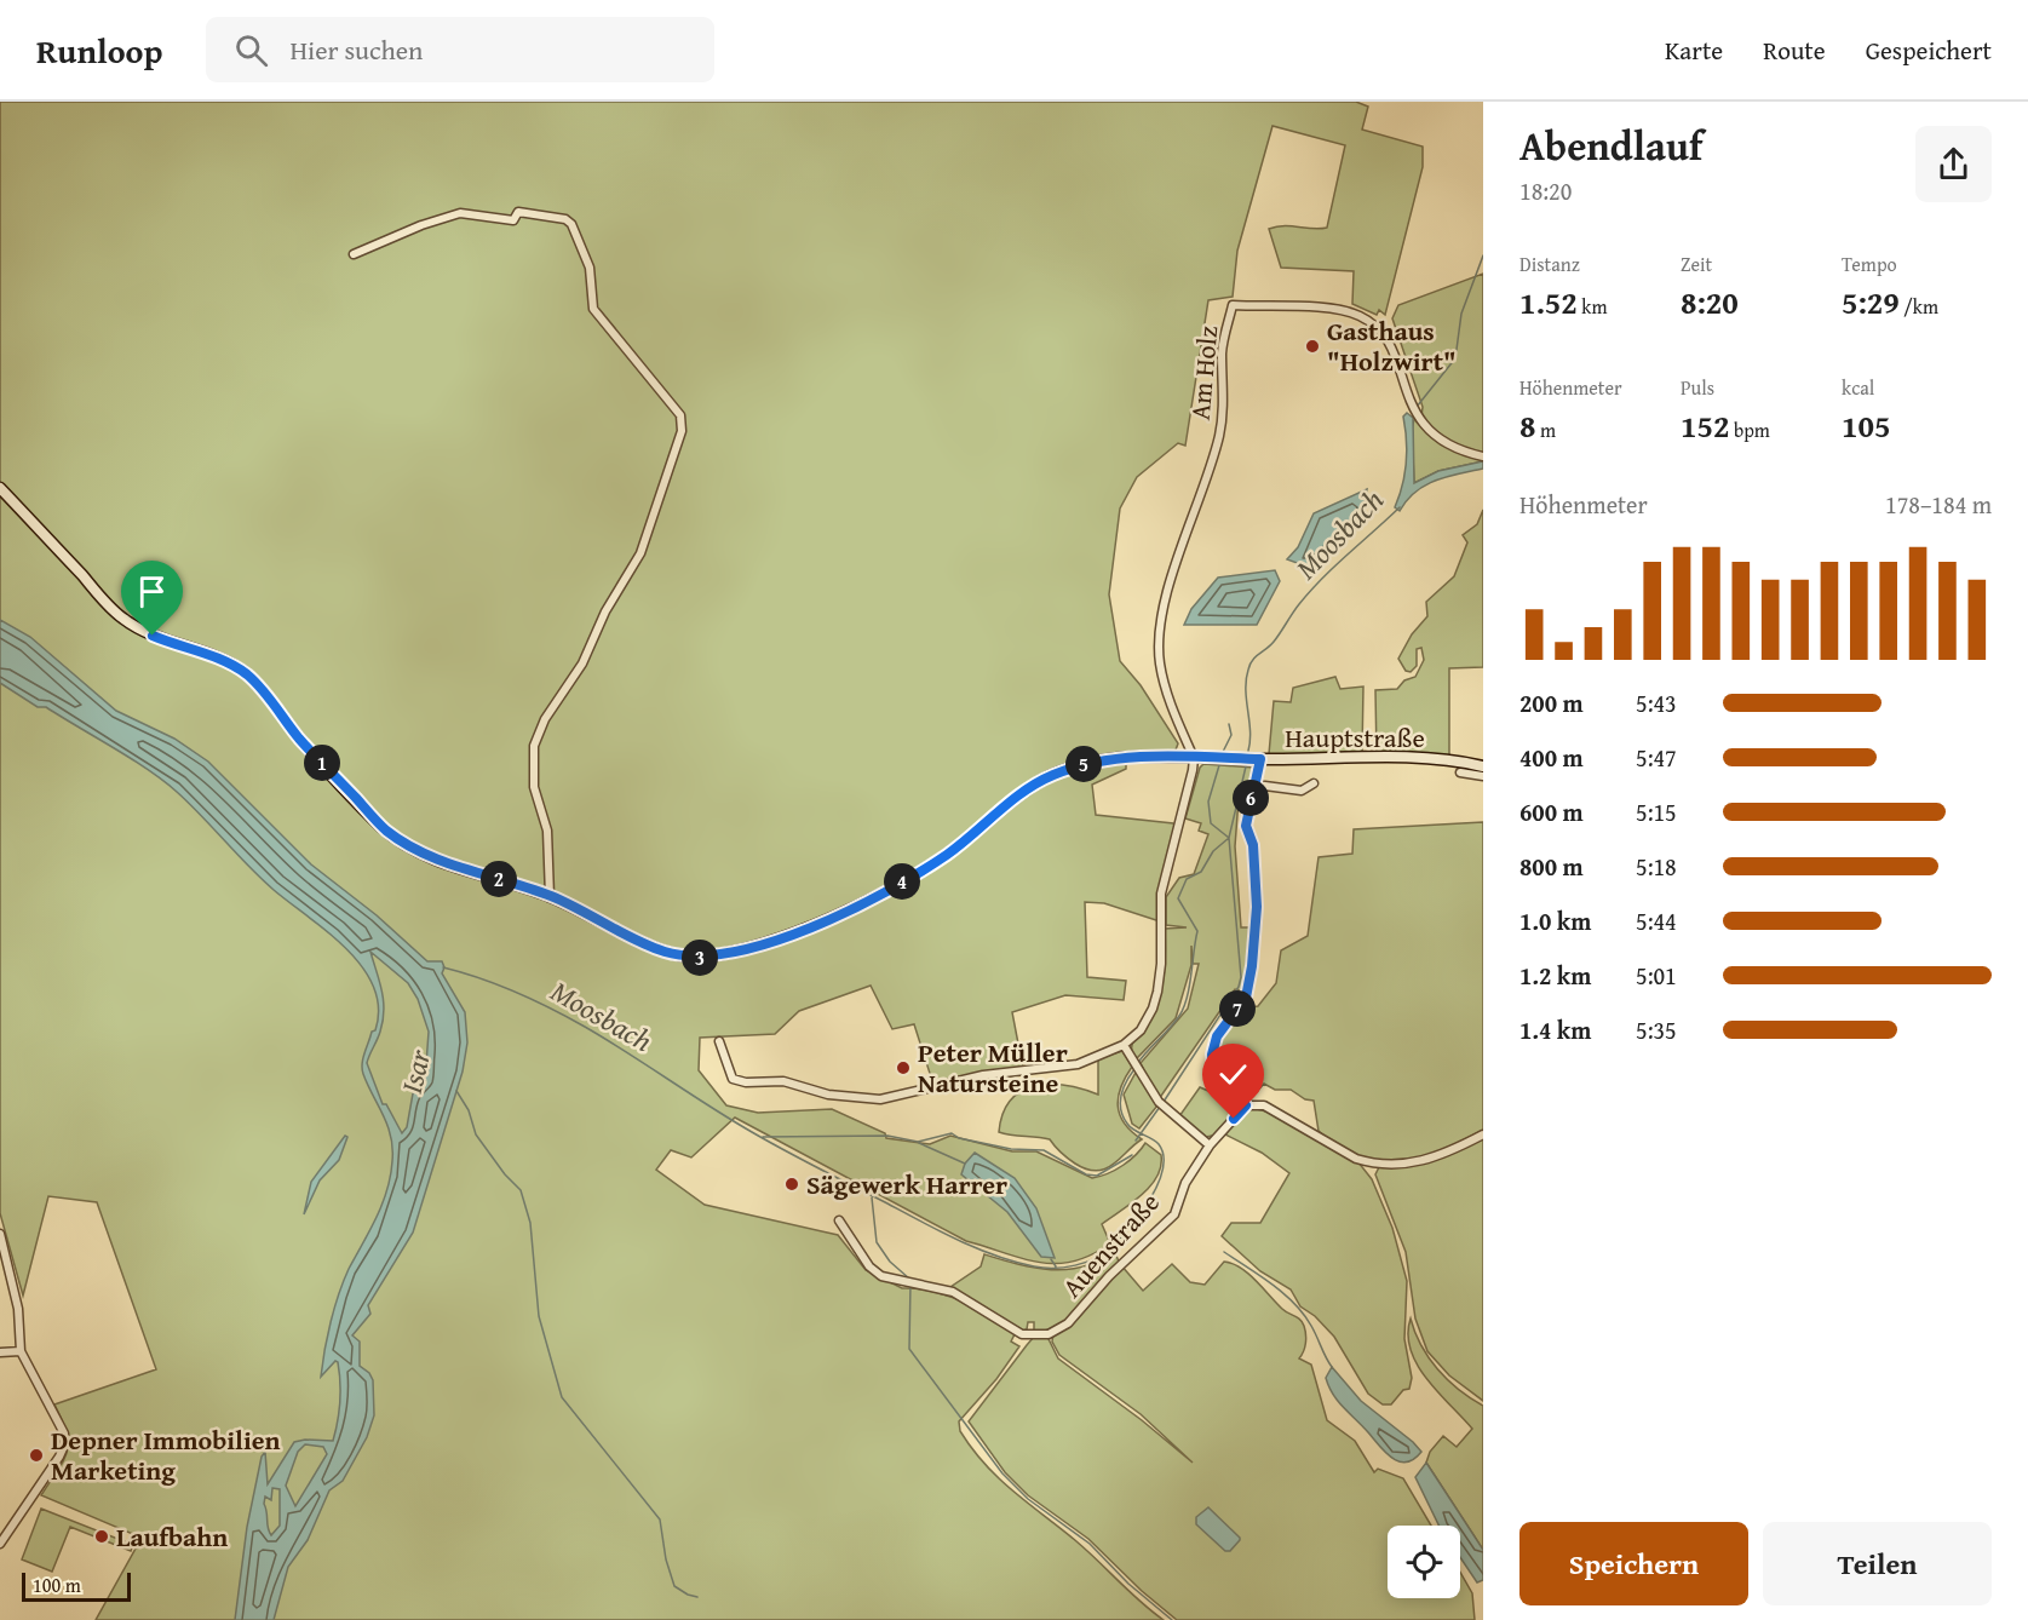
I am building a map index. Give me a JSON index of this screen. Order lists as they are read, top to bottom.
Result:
{
  "streets": {
    "main road": ["Hauptstraße"],
    "street": ["Am Holz", "Auenstraße"]
  },
  "crossings": [
    ["Am Holz", "Hauptstraße"]
  ],
  "water": ["Moosbach", "Isar"],
  "places": [
    "Gasthaus \"Holzwirt\"",
    "Peter Müller Natursteine",
    "Sägewerk Harrer",
    "Depner Immobilien Marketing",
    "Laufbahn"
  ],
  "scale_bar": "100 m",
  "page": {
    "header": "Runloop",
    "search": "Hier suchen",
    "nav": ["Karte", "Route", "Gespeichert"],
    "heading": ["Abendlauf", "18:20"],
    "stats": [
      ["Distanz", "1.52 km"],
      ["Zeit", "8:20"],
      ["Tempo", "5:29 /km"],
      ["Höhenmeter", "8 m"],
      ["Puls", "152 bpm"],
      ["kcal", "105"]
    ],
    "chart": ["Höhenmeter", "178–184 m"],
    "list": [
      {
        "name": "200 m",
        "note": "5:43"
      },
      {
        "name": "400 m",
        "note": "5:47"
      },
      {
        "name": "600 m",
        "note": "5:15"
      },
      {
        "name": "800 m",
        "note": "5:18"
      },
      {
        "name": "1.0 km",
        "note": "5:44"
      },
      {
        "name": "1.2 km",
        "note": "5:01"
      },
      {
        "name": "1.4 km",
        "note": "5:35"
      }
    ],
    "pins": [
      "1",
      "5",
      "6",
      "2",
      "4",
      "3",
      "7"
    ],
    "buttons": ["Speichern", "Teilen"],
    "scale": "100 m"
  }
}
